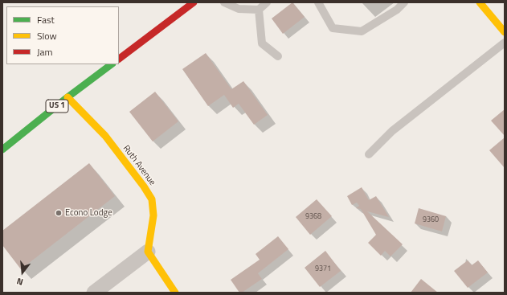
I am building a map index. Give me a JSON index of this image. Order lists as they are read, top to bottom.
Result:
{
  "streets": {
    "street": ["US 1", "Ruth Avenue"]
  },
  "crossings": [
    ["US 1", "Ruth Avenue"]
  ],
  "places": ["Econo Lodge"],
  "house_numbers": ["9368", "9360", "9371"],
  "legend": ["Fast", "Slow", "Jam"],
  "north": "bottom"
}
